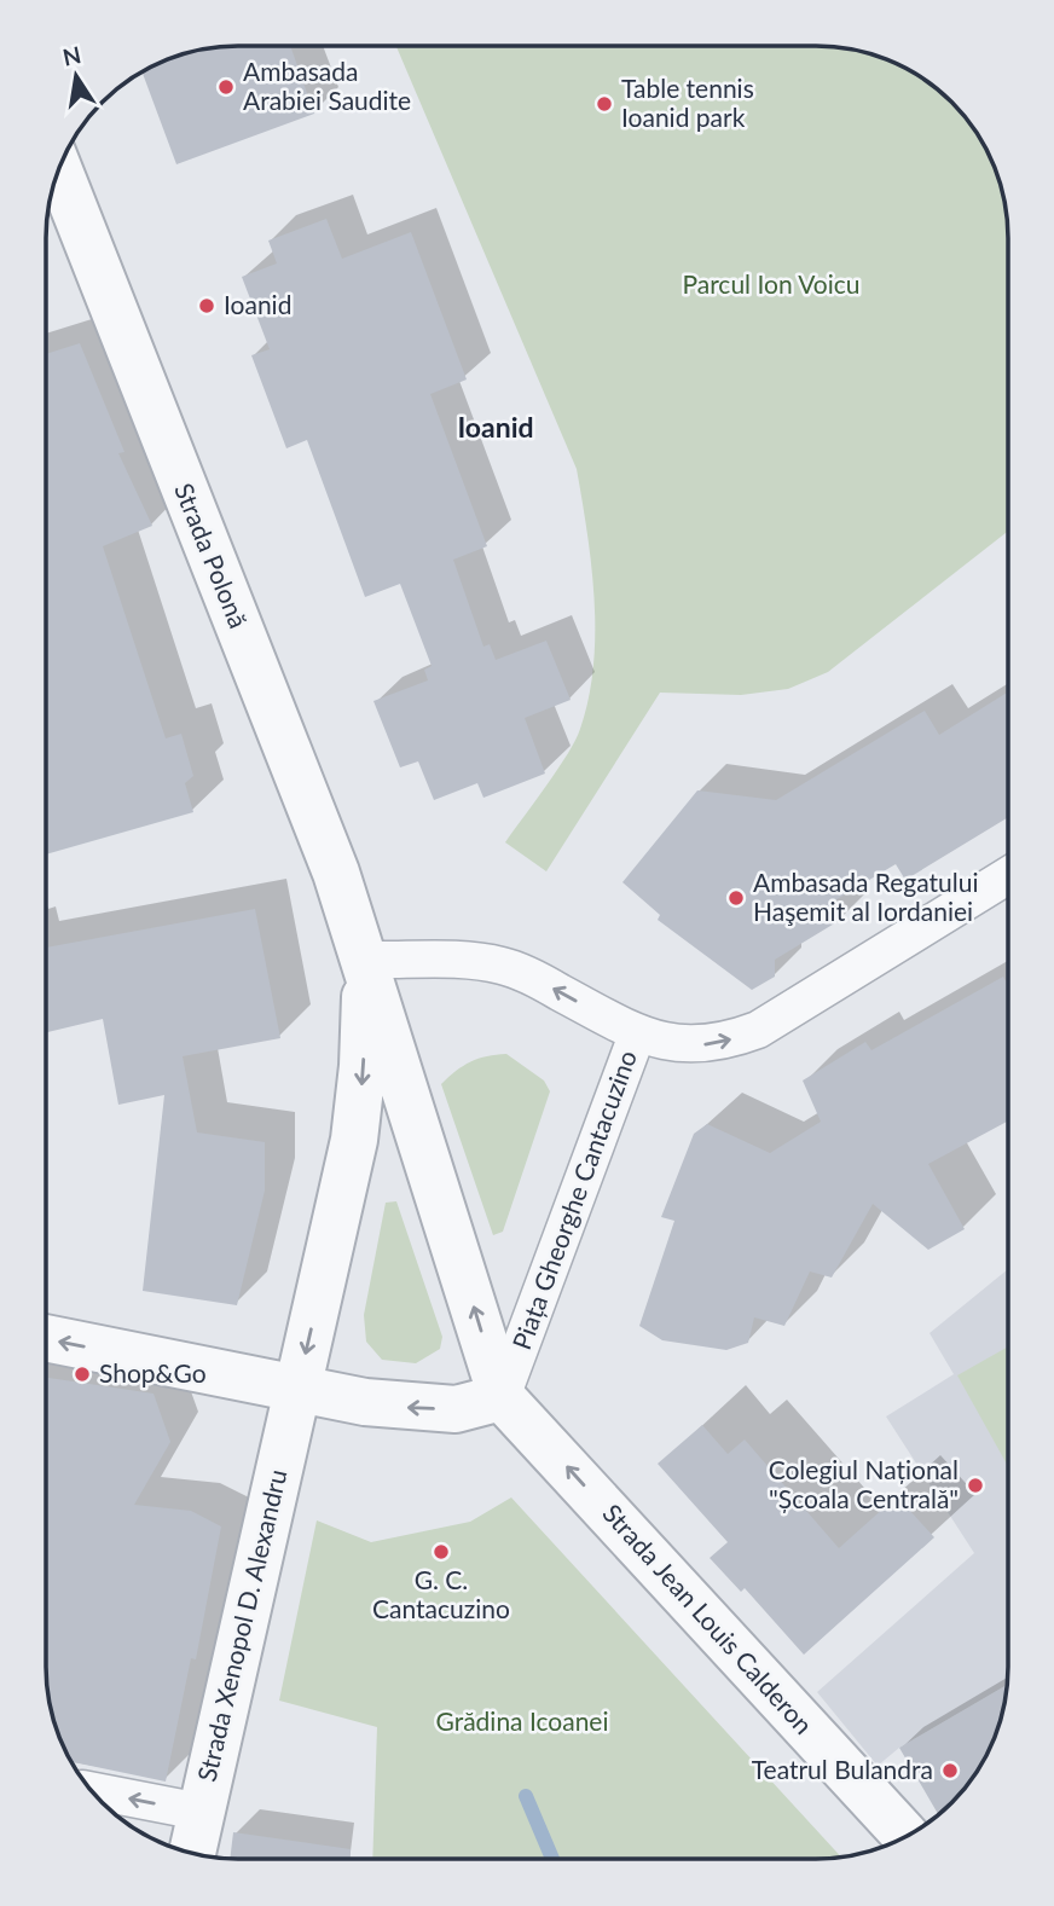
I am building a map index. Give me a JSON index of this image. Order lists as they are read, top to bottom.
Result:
{
  "streets": {
    "street": [
      "Strada Polonă",
      "Piața Gheorghe Cantacuzino",
      "Strada Jean Louis Calderon",
      "Strada Xenopol D. Alexandru"
    ]
  },
  "crossings": [
    ["Strada Polonă", "Piața Gheorghe Cantacuzino"],
    ["Piața Gheorghe Cantacuzino", "Strada Jean Louis Calderon"]
  ],
  "one_way": ["Piața Gheorghe Cantacuzino", "Strada Jean Louis Calderon"],
  "districts": ["Ioanid"],
  "parks": ["Parcul Ion Voicu", "Grădina Icoanei"],
  "places": [
    "Ambasada Arabiei Saudite",
    "Table tennis Ioanid park",
    "Ioanid",
    "Ambasada Regatului Haşemit al Iordaniei",
    "Shop&Go",
    "Colegiul Național \"Școala Centrală\"",
    "G. C. Cantacuzino",
    "Teatrul Bulandra"
  ],
  "north": "top"
}
